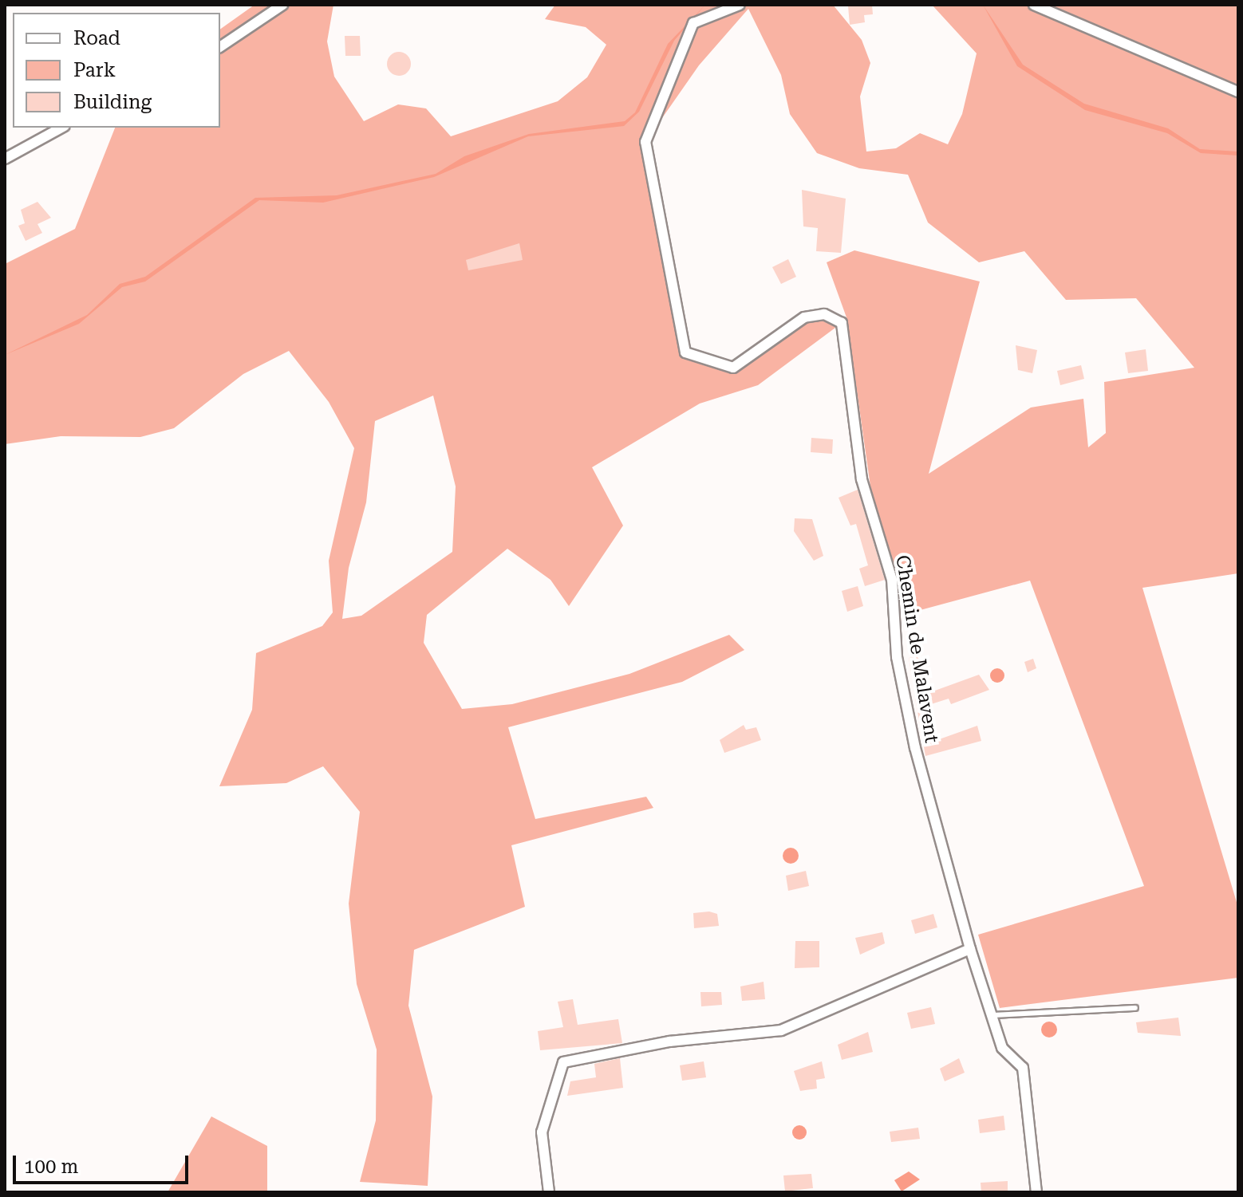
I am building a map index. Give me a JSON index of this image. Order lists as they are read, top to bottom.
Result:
{
  "streets": {
    "street": ["Chemin de Malavent"]
  },
  "legend": ["Road", "Park", "Building"],
  "scale_bar": "100 m"
}
